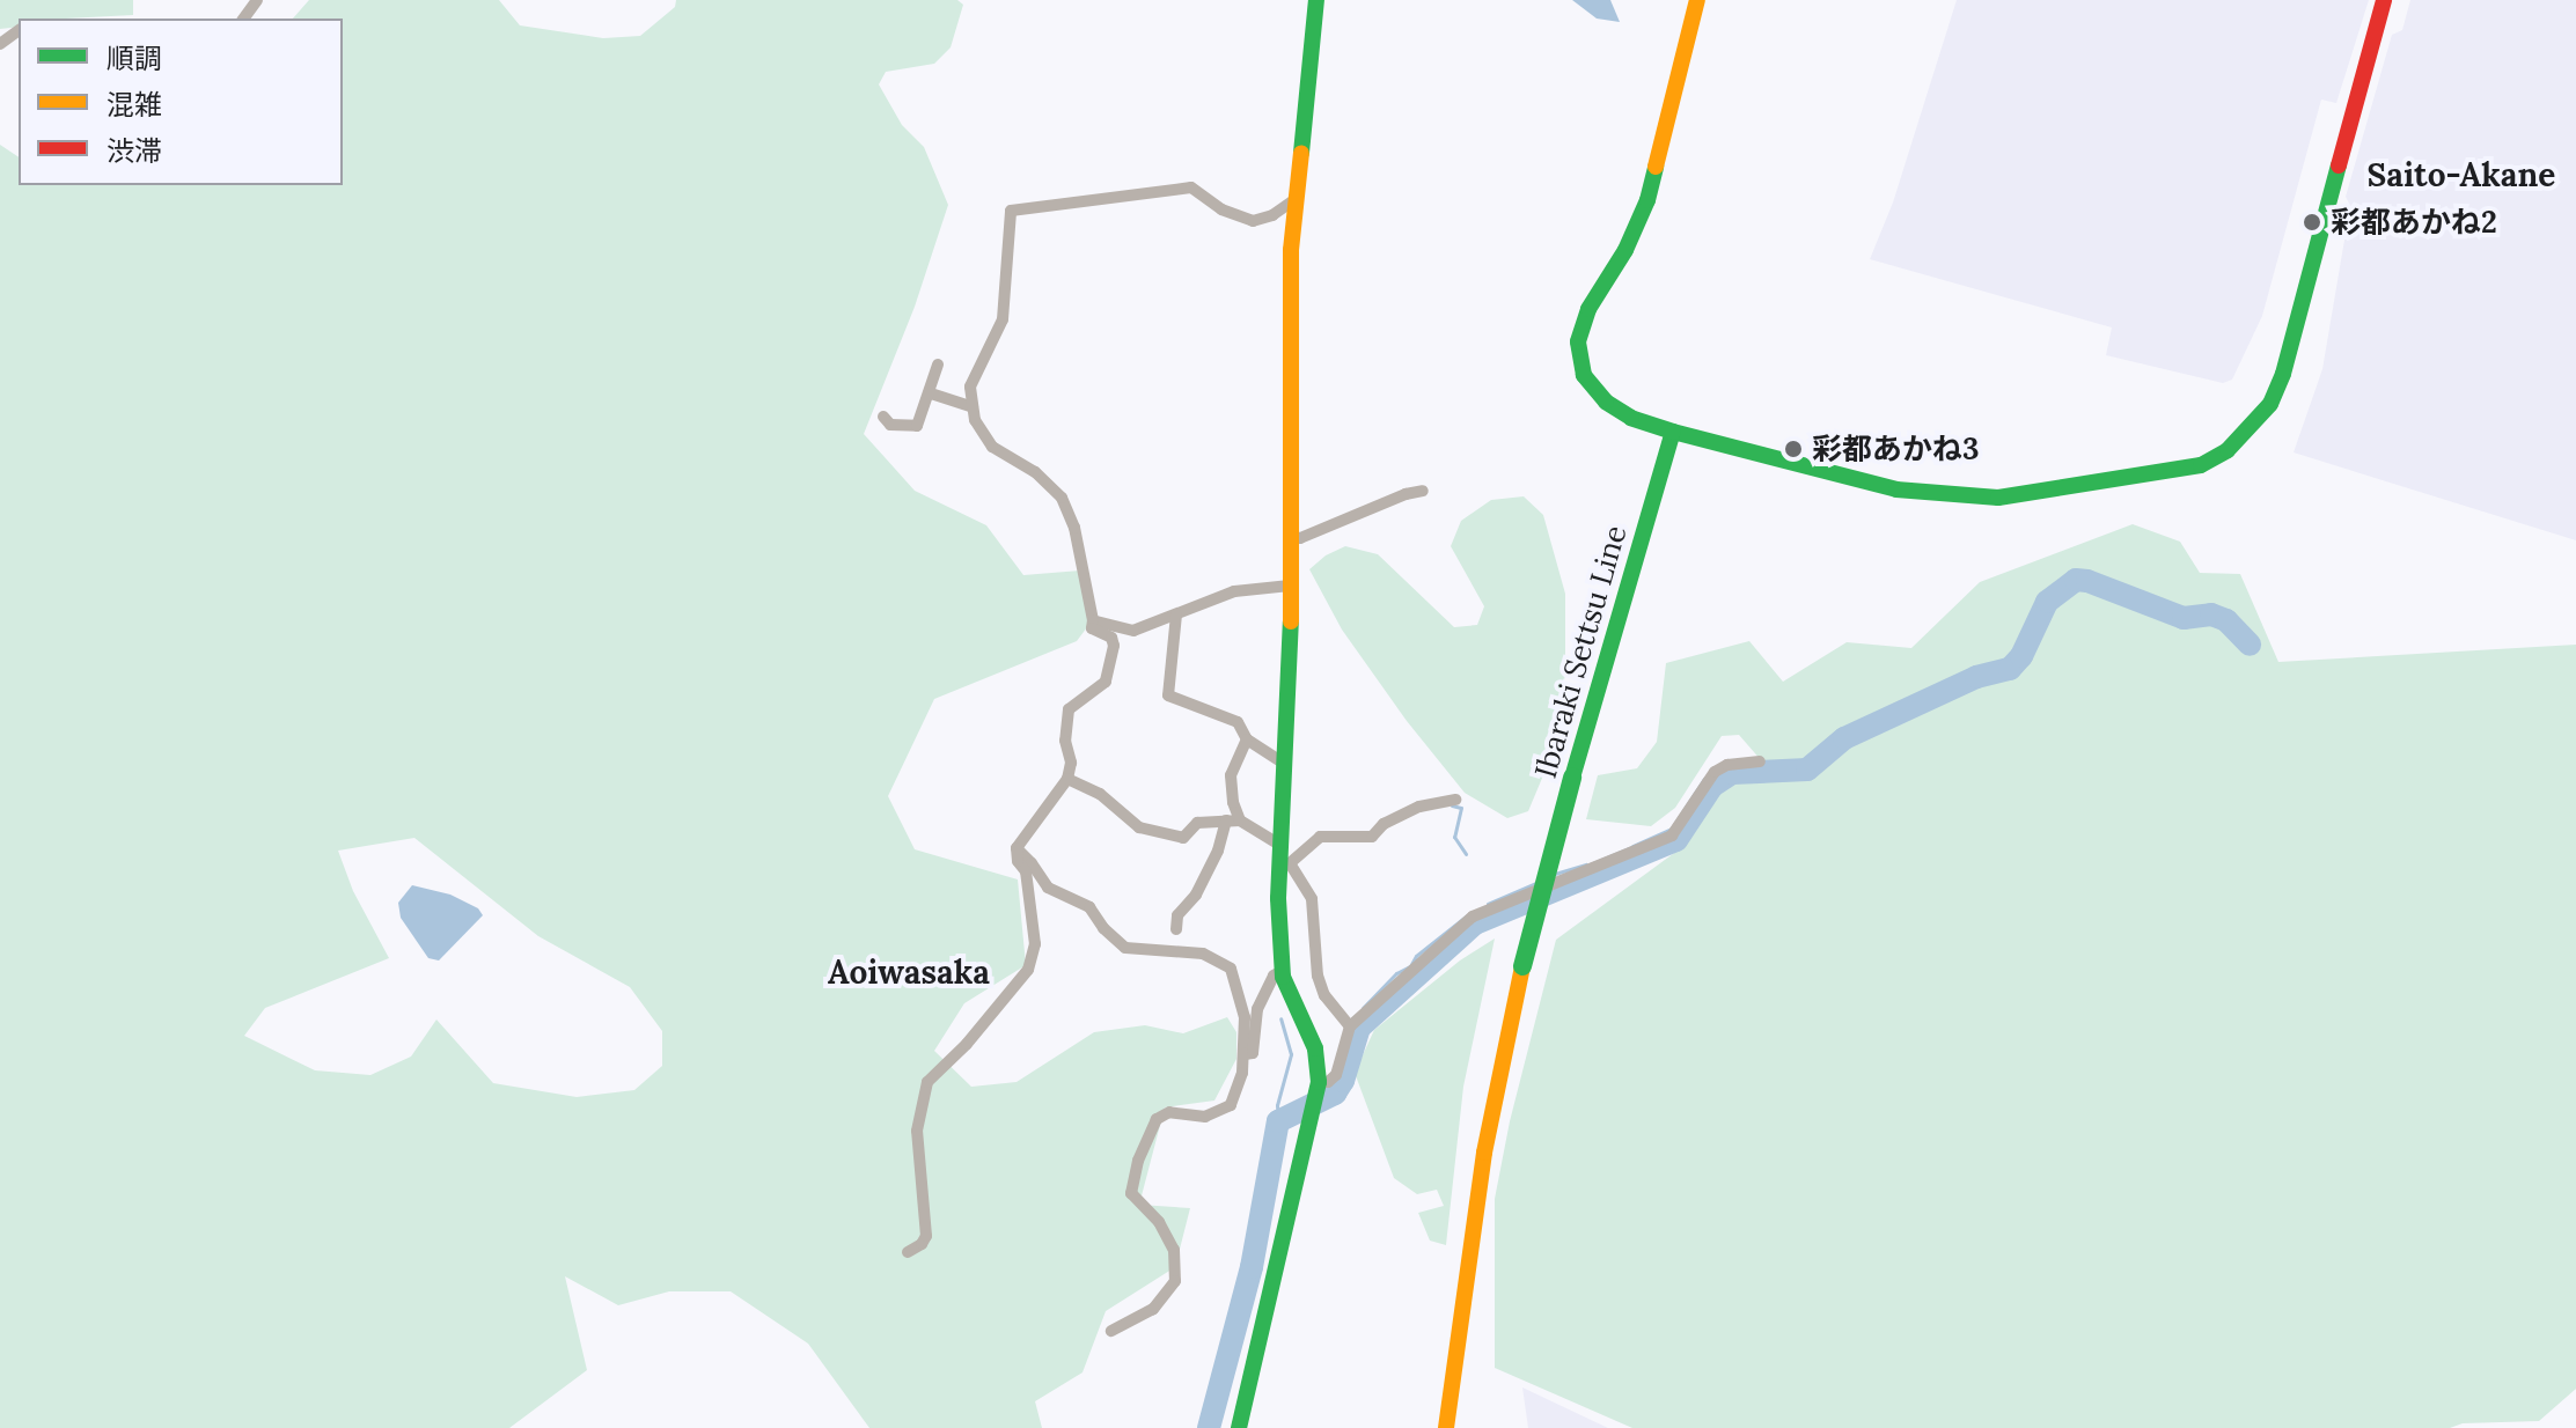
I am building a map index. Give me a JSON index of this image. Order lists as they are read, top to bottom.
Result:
{
  "streets": {
    "main road": ["Ibaraki Settsu Line"]
  },
  "districts": ["Saito-Akane", "Aoiwasaka"],
  "places": ["彩都あかね2", "彩都あかね3"],
  "legend": ["順調", "混雑", "渋滞"]
}
